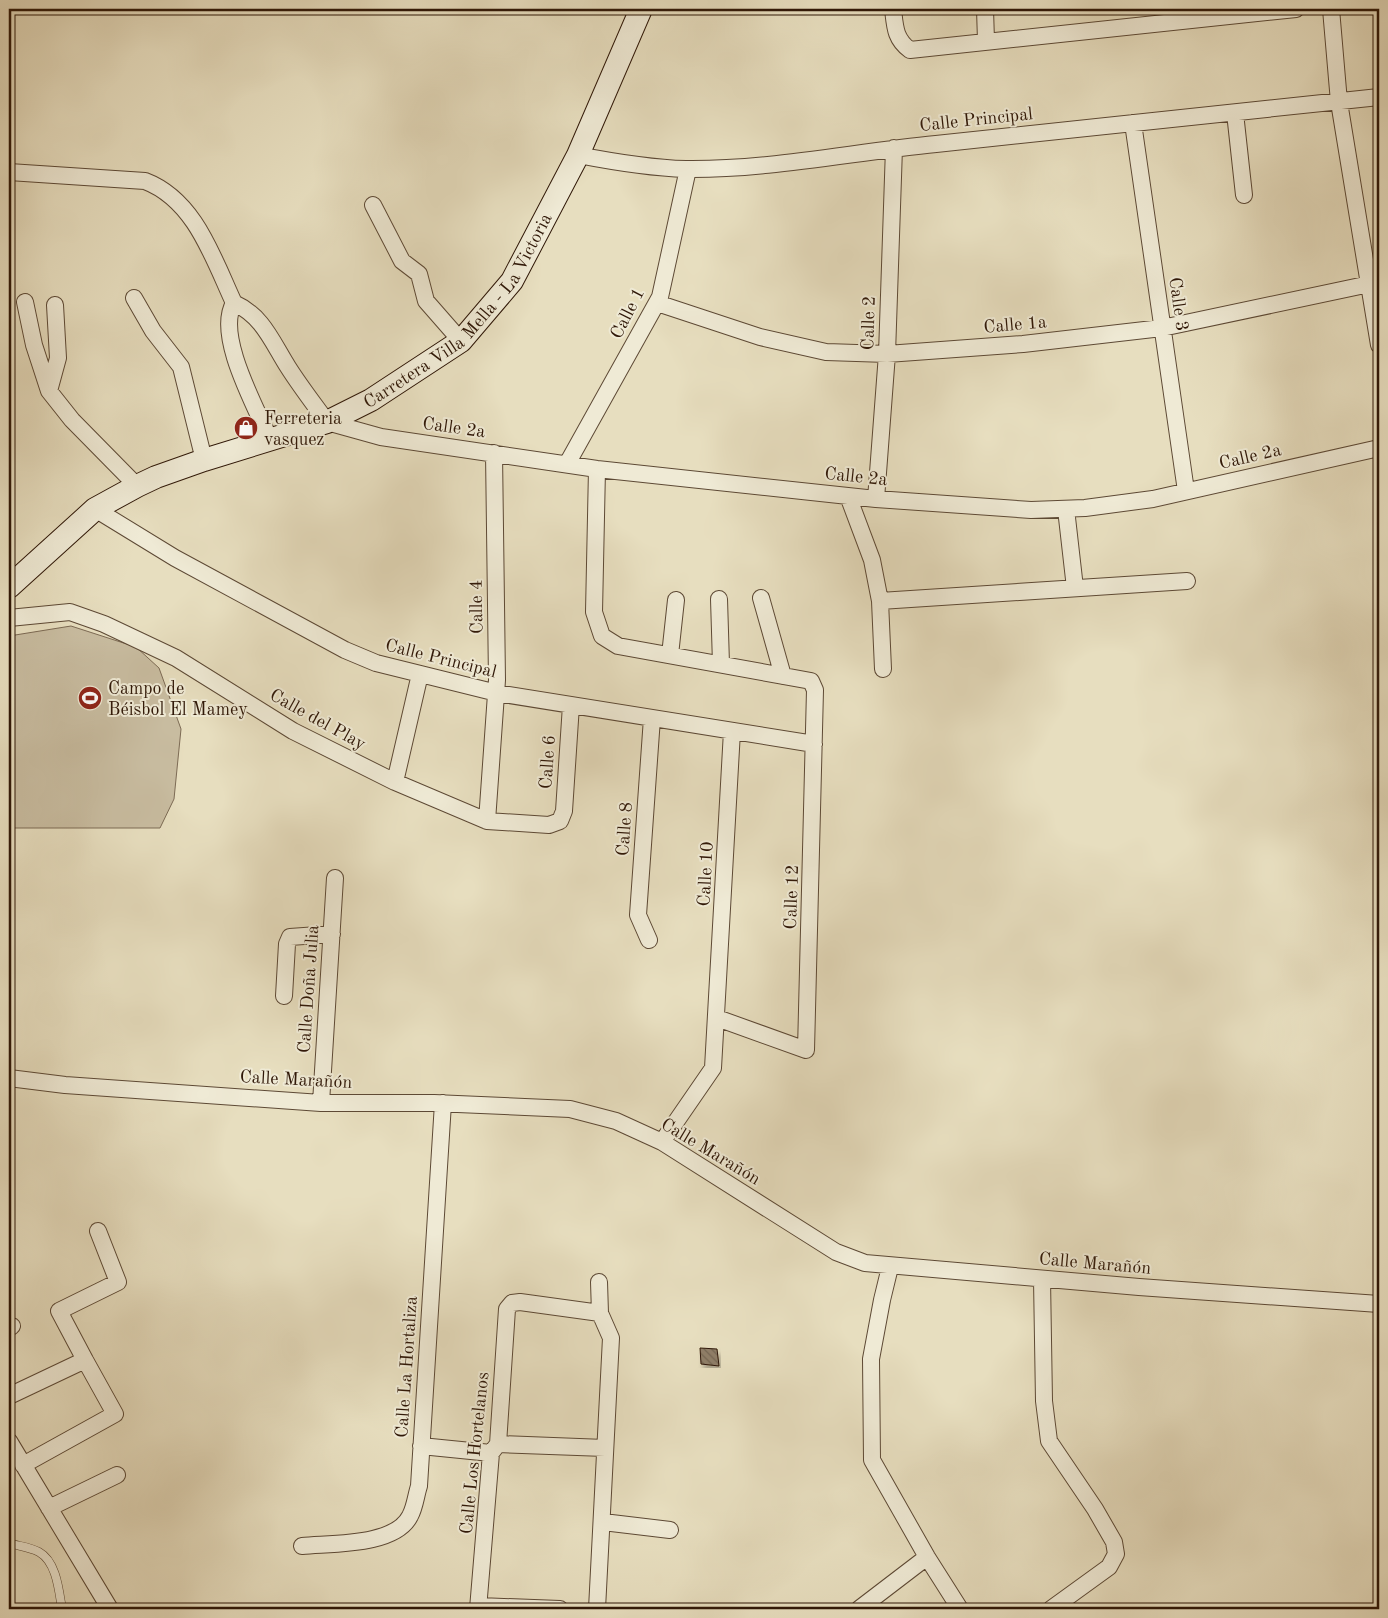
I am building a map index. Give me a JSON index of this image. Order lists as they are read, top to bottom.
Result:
{
  "streets": {
    "main road": ["Carretera Villa Mella - La Victoria"],
    "street": [
      "Calle Principal",
      "Calle 3",
      "Calle 1",
      "Calle 2",
      "Calle 1a",
      "Calle 2a",
      "Calle 4",
      "Calle del Play",
      "Calle 6",
      "Calle 8",
      "Calle 10",
      "Calle 12",
      "Calle Doña Julia",
      "Calle Marañón",
      "Calle La Hortaliza",
      "Calle Los Hortelanos"
    ]
  },
  "crossings": [
    ["Calle Principal", "Calle 3"],
    ["Calle Principal", "Carretera Villa Mella - La Victoria"],
    ["Calle Principal", "Calle 1"],
    ["Calle Principal", "Calle 2"],
    ["Calle Principal", "Calle 4"],
    ["Calle Principal", "Calle 6"],
    ["Calle Principal", "Calle 8"],
    ["Calle Principal", "Calle 10"],
    ["Calle Principal", "Calle 12"],
    ["Calle 3", "Calle 1a"],
    ["Calle 3", "Calle 2a"],
    ["Carretera Villa Mella - La Victoria", "Calle 2a"],
    ["Calle 1", "Calle 1a"],
    ["Calle 1", "Calle 2a"],
    ["Calle 2", "Calle 1a"],
    ["Calle 2", "Calle 2a"],
    ["Calle 2a", "Calle 4"],
    ["Calle 4", "Calle del Play"],
    ["Calle del Play", "Calle 6"],
    ["Calle 10", "Calle 12"],
    ["Calle 10", "Calle Marañón"],
    ["Calle Doña Julia", "Calle Marañón"],
    ["Calle Marañón", "Calle La Hortaliza"]
  ],
  "places": {
    "shop": ["Ferreteria vasquez"],
    "sports": ["Campo de Béisbol El Mamey"]
  }
}
